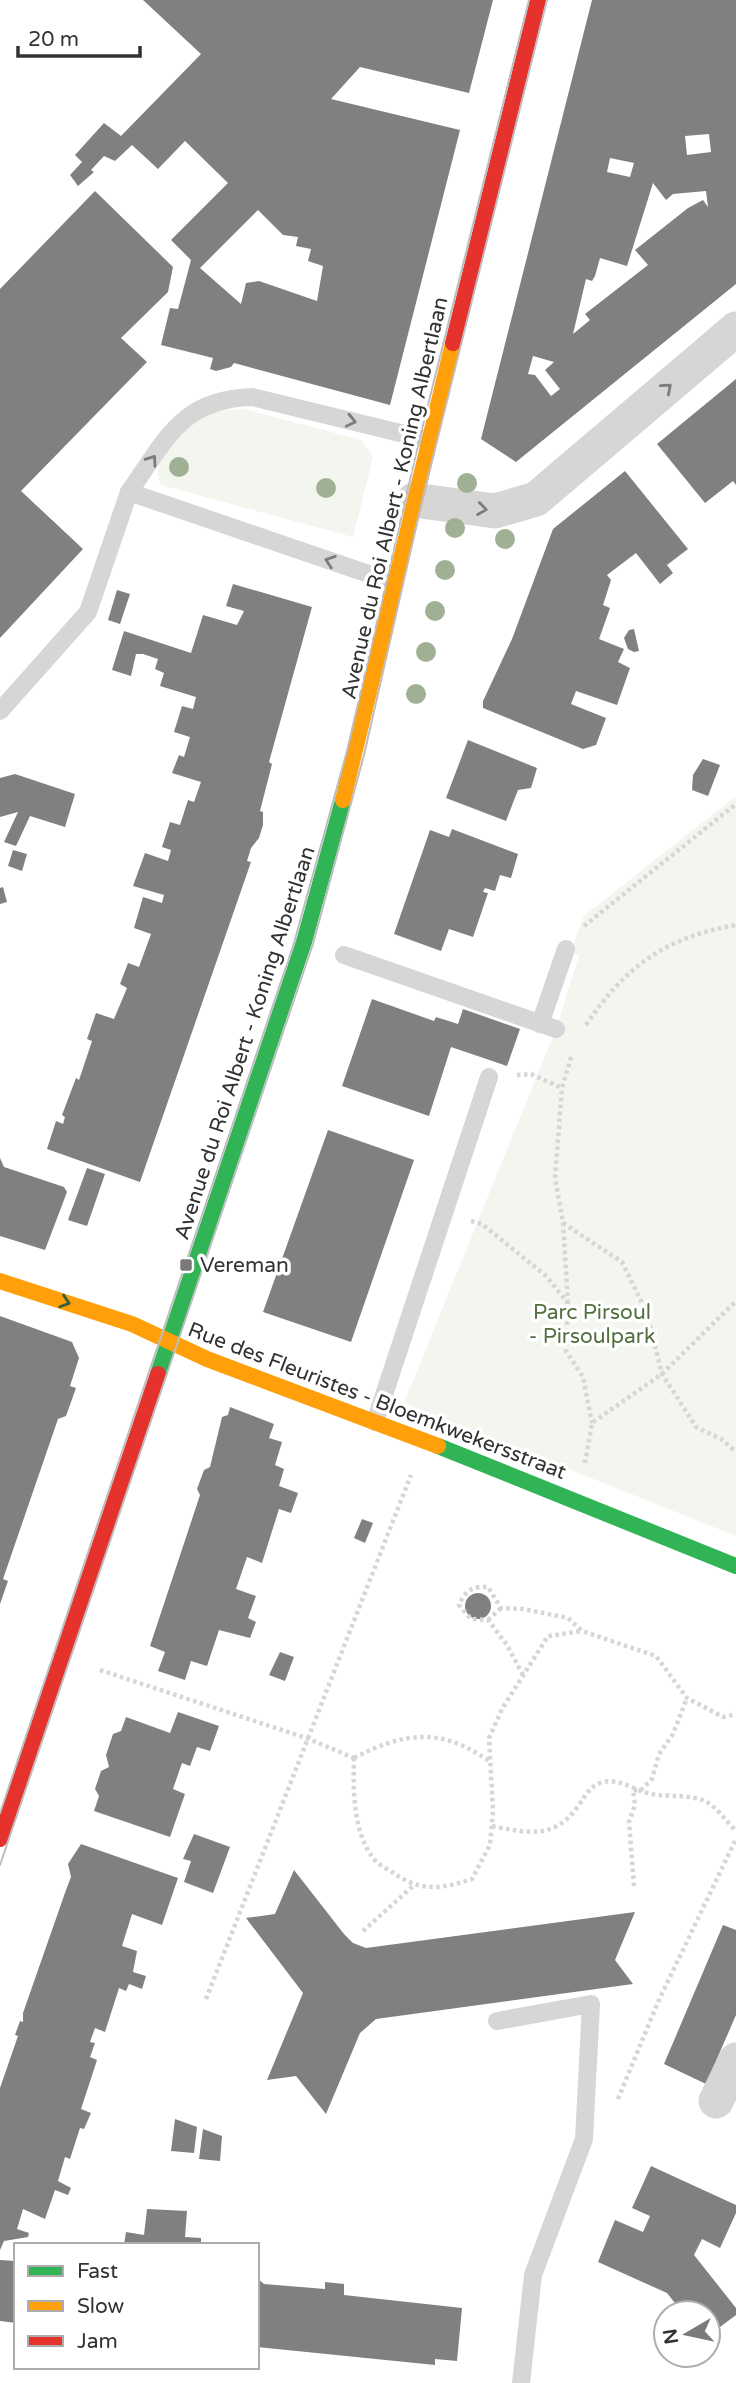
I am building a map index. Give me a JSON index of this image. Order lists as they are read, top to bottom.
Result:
{
  "streets": {
    "street": ["Avenue du Roi Albert - Koning Albertlaan", "Rue des Fleuristes - Bloemkwekersstraat"]
  },
  "crossings": [
    ["Avenue du Roi Albert - Koning Albertlaan", "Rue des Fleuristes - Bloemkwekersstraat"]
  ],
  "parks": ["Parc Pirsoul - Pirsoulpark"],
  "places": {
    "transit": ["Vereman"]
  },
  "legend": ["Fast", "Slow", "Jam"],
  "scale_bar": "20 m",
  "north": "left"
}
